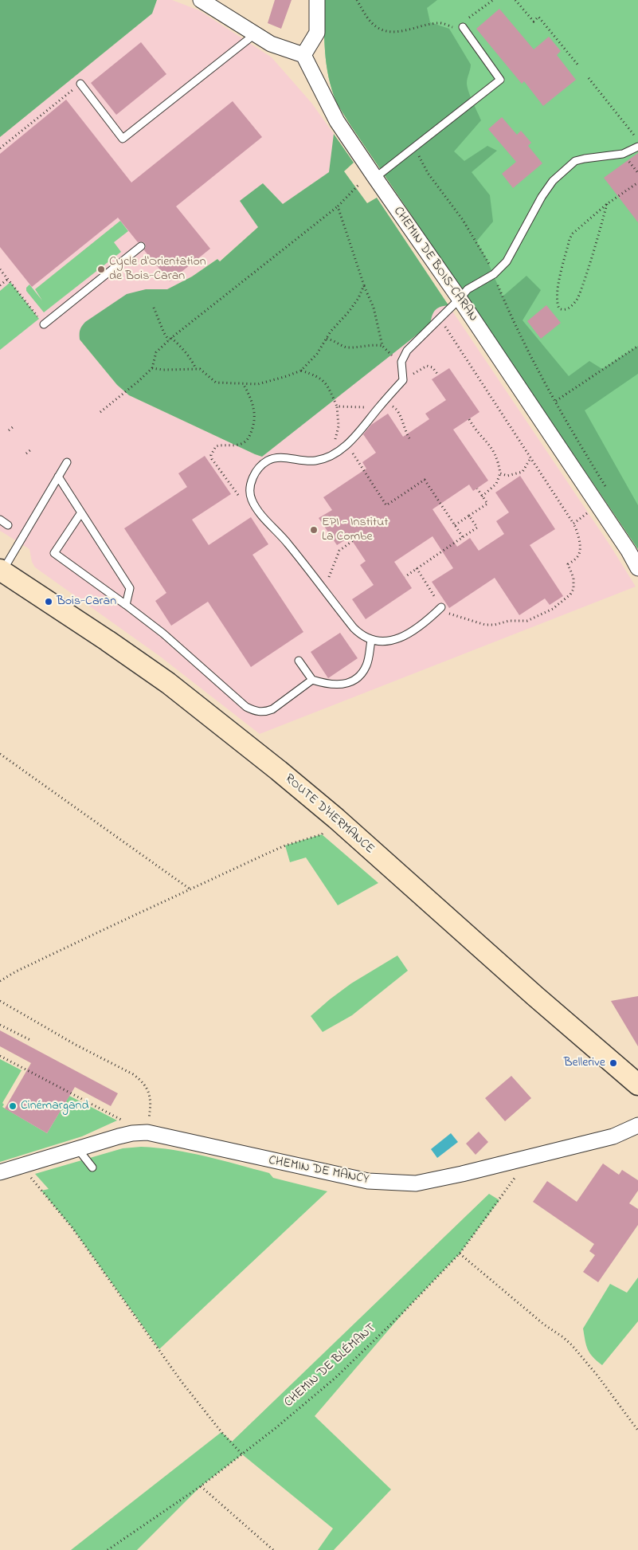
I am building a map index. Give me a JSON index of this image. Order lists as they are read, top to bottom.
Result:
{
  "streets": {
    "main road": ["ROUTE D'HERMANCE"],
    "street": ["CHEMIN DE BOIS-CARAN", "CHEMIN DE MANCY"],
    "path": ["CHEMIN DE BLÉMANT"]
  },
  "crossings": [
    ["CHEMIN DE MANCY", "CHEMIN DE BLÉMANT"]
  ],
  "places": [
    "Cycle d'Orientation de Bois-Caran",
    "EPI - Institut La Combe",
    "Bois-Caran",
    "Bellerive",
    "Cinémargand"
  ]
}
